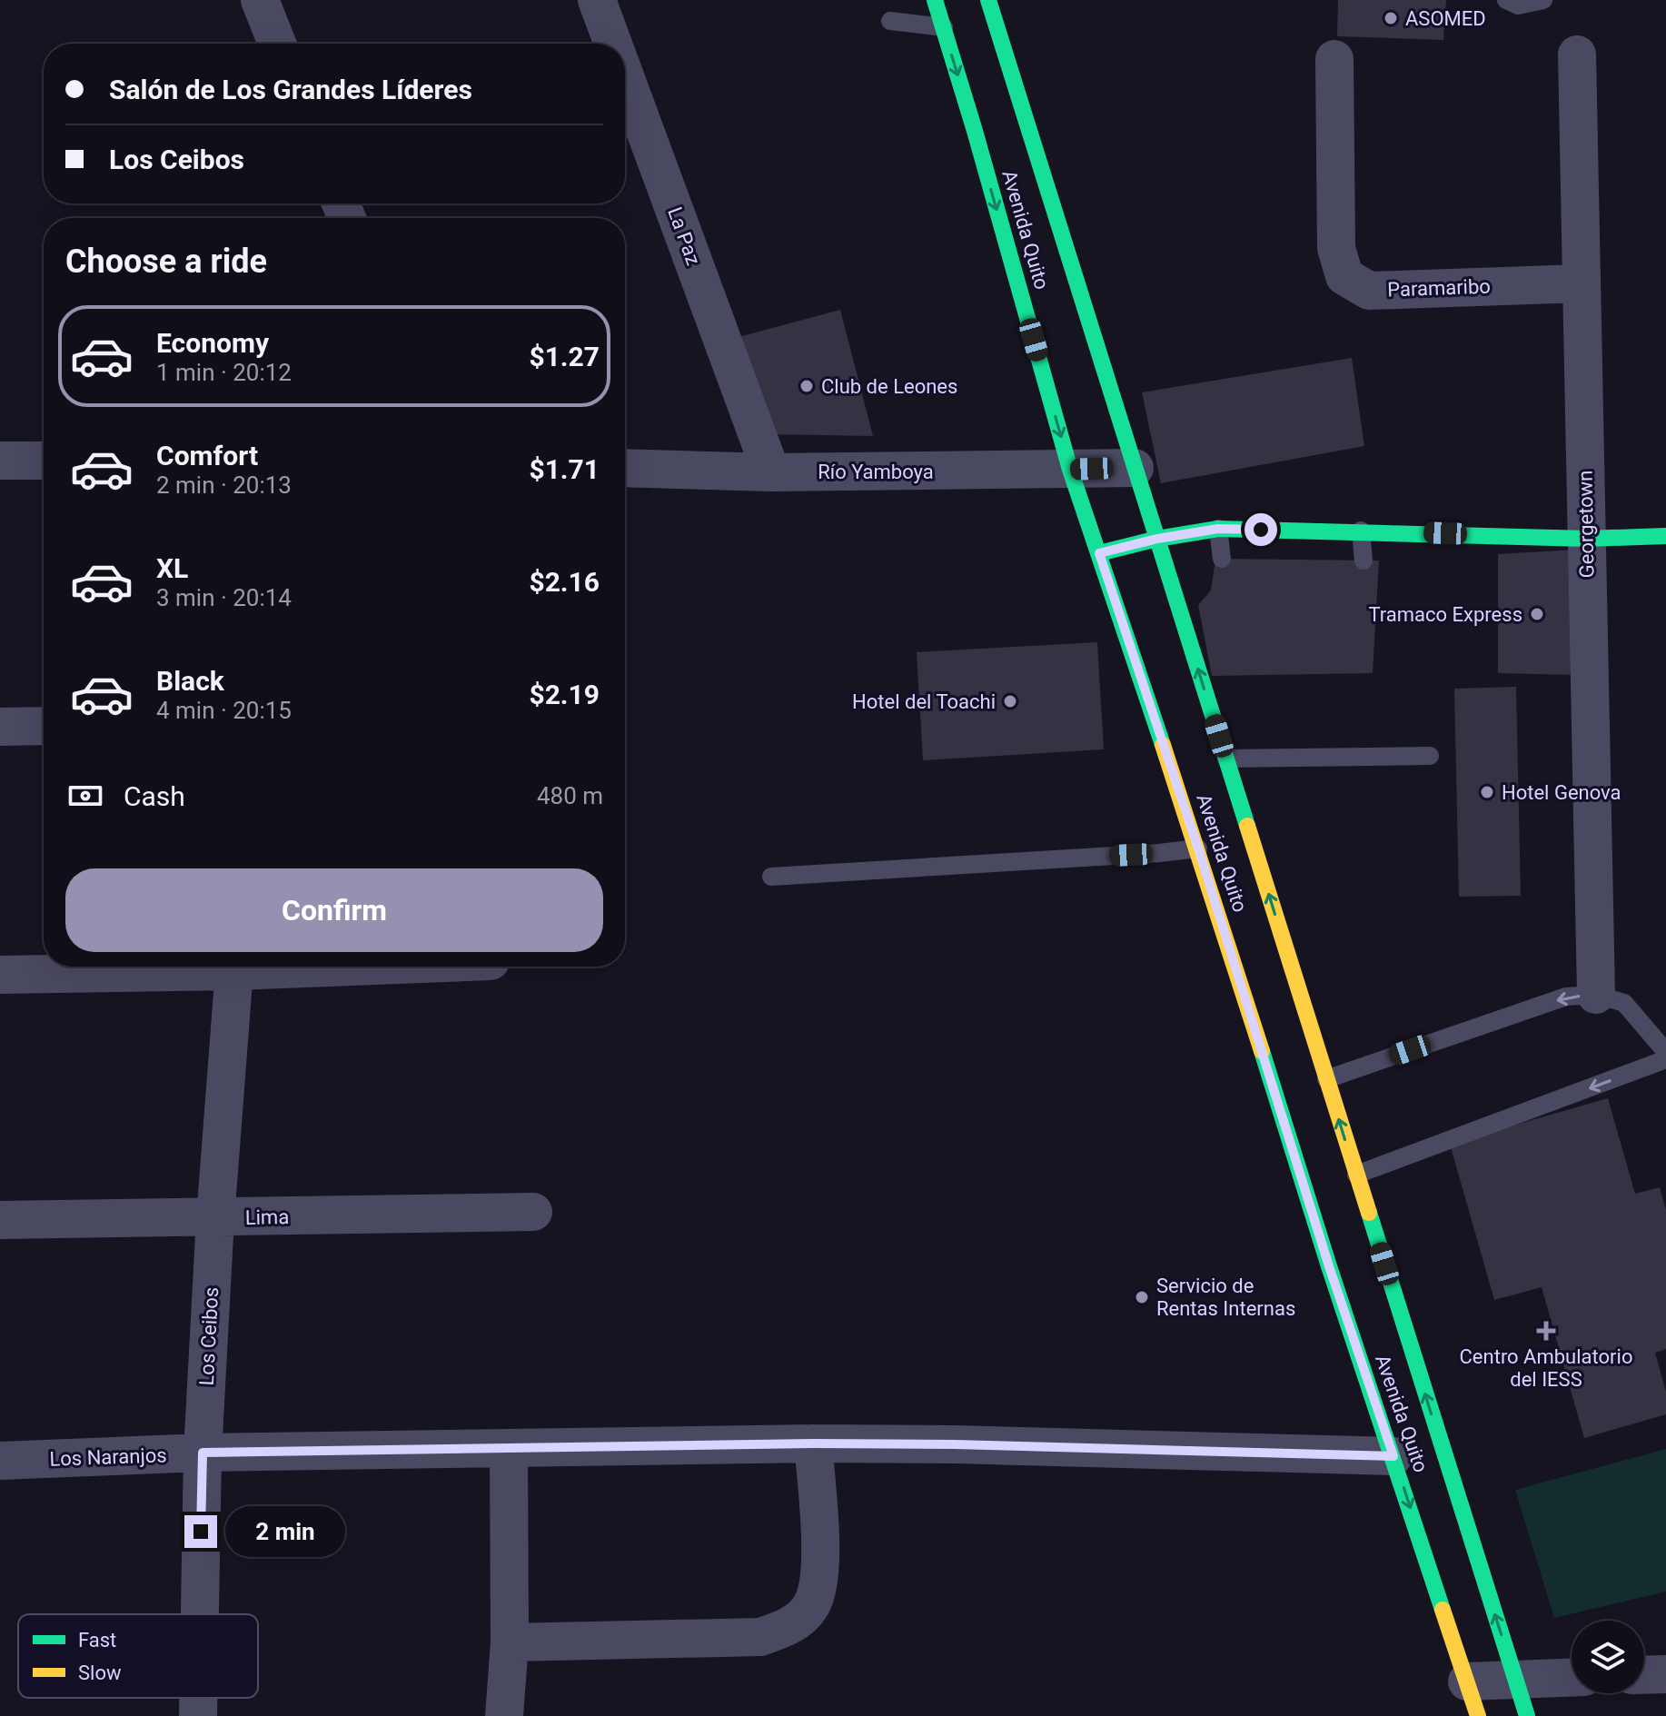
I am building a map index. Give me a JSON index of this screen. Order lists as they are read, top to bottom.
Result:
{
  "streets": {
    "main road": ["Avenida Quito"],
    "street": [
      "La Paz",
      "Paramaribo",
      "Río Yamboya",
      "Georgetown",
      "Lima",
      "Los Ceibos",
      "Los Naranjos"
    ]
  },
  "crossings": [
    ["Avenida Quito", "Río Yamboya"],
    ["Avenida Quito", "Los Naranjos"],
    ["La Paz", "Río Yamboya"],
    ["Paramaribo", "Georgetown"],
    ["Lima", "Los Ceibos"],
    ["Los Ceibos", "Los Naranjos"]
  ],
  "places": {
    "other": [
      "ASOMED",
      "Club de Leones",
      "Tramaco Express",
      "Hotel del Toachi",
      "Hotel Genova",
      "Servicio de Rentas Internas"
    ],
    "health": ["Centro Ambulatorio del IESS"]
  },
  "legend": ["Fast", "Slow"],
  "page": {
    "banner": ["Salón de Los Grandes Líderes", "Los Ceibos"],
    "heading": "Choose a ride",
    "list": [
      {
        "name": "Economy",
        "note": "1 min · 20:12",
        "value": "$1.27"
      },
      {
        "name": "Comfort",
        "note": "2 min · 20:13",
        "value": "$1.71"
      },
      {
        "name": "XL",
        "note": "3 min · 20:14",
        "value": "$2.16"
      },
      {
        "name": "Black",
        "note": "4 min · 20:15",
        "value": "$2.19"
      }
    ],
    "pay": ["Cash", "480 m"],
    "buttons": "Confirm",
    "bubble": "2 min"
  }
}
